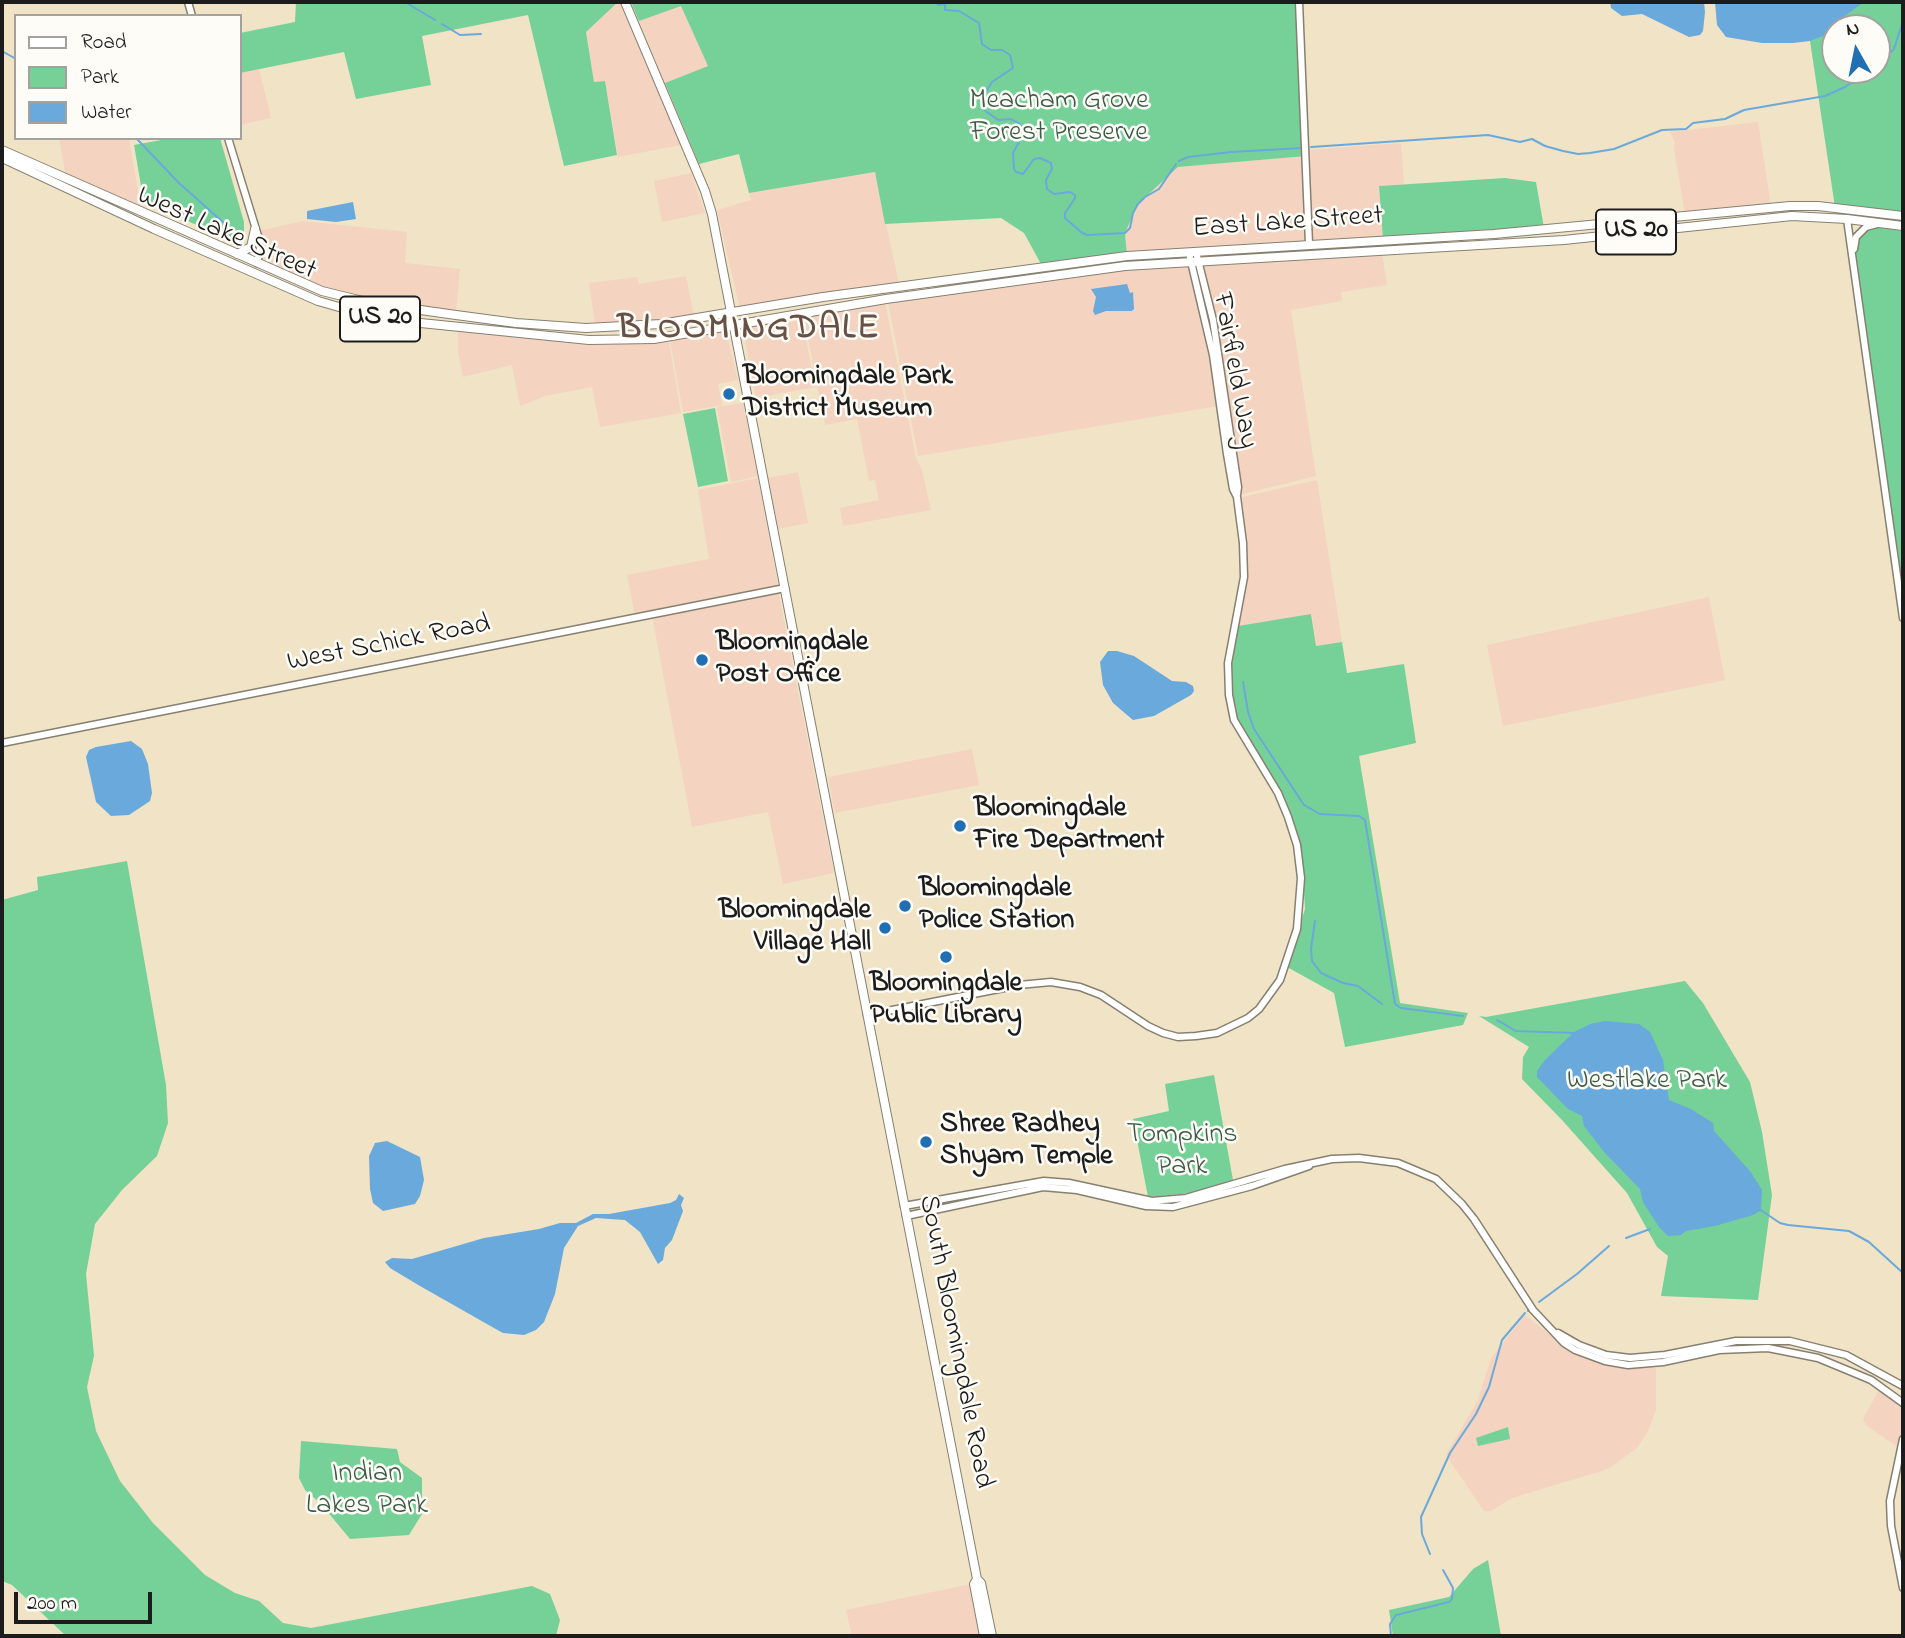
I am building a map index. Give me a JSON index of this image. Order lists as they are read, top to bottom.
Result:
{
  "streets": {
    "main road": [
      "East Lake Street",
      "US 20",
      "West Lake Street",
      "South Bloomingdale Road"
    ],
    "street": ["Fairfield Way", "West Schick Road"]
  },
  "crossings": [
    ["East Lake Street", "US 20"],
    ["East Lake Street", "West Lake Street"],
    ["East Lake Street", "Fairfield Way"],
    ["East Lake Street", "South Bloomingdale Road"],
    ["West Lake Street", "South Bloomingdale Road"],
    ["Fairfield Way", "South Bloomingdale Road"],
    ["West Schick Road", "South Bloomingdale Road"]
  ],
  "districts": ["BLOOMINGDALE"],
  "parks": [
    "Meacham Grove Forest Preserve",
    "Westlake Park",
    "Tompkins Park",
    "Indian Lakes Park"
  ],
  "places": [
    "Bloomingdale Park District Museum",
    "Bloomingdale Post Office",
    "Bloomingdale Fire Department",
    "Bloomingdale Police Station",
    "Bloomingdale Village Hall",
    "Bloomingdale Public Library",
    "Shree Radhey Shyam Temple"
  ],
  "legend": ["Road", "Park", "Water"],
  "scale_bar": "200 m",
  "north": "top"
}
